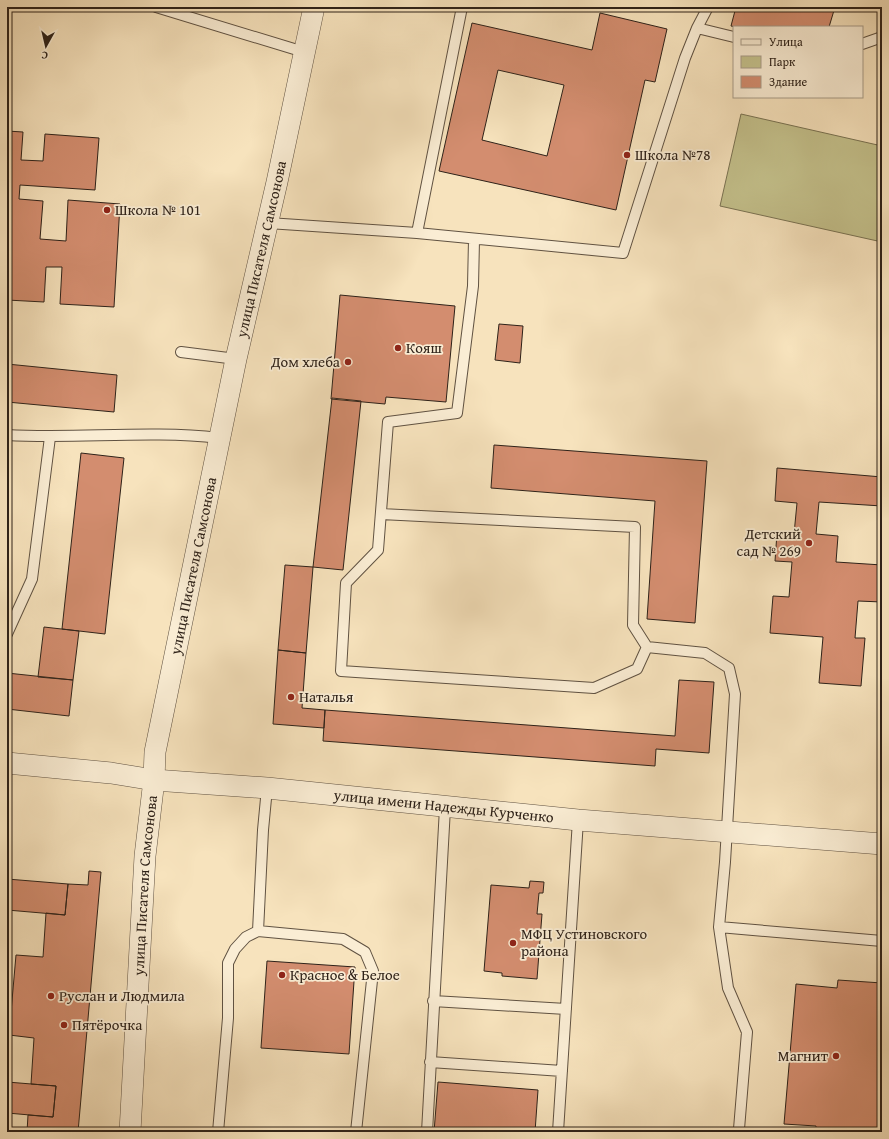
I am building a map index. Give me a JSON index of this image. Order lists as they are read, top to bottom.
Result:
{
  "streets": {
    "street": ["улица Писателя Самсонова", "улица имени Надежды Курченко"]
  },
  "crossings": [
    ["улица Писателя Самсонова", "улица имени Надежды Курченко"]
  ],
  "places": [
    "Школа №78",
    "Школа № 101",
    "Кояш",
    "Дом хлеба",
    "Детский сад № 269",
    "Наталья",
    "МФЦ Устиновского района",
    "Красное & Белое",
    "Руслан и Людмила",
    "Пятёрочка",
    "Магнит"
  ],
  "legend": ["Улица", "Парк", "Здание"],
  "north": "bottom"
}
